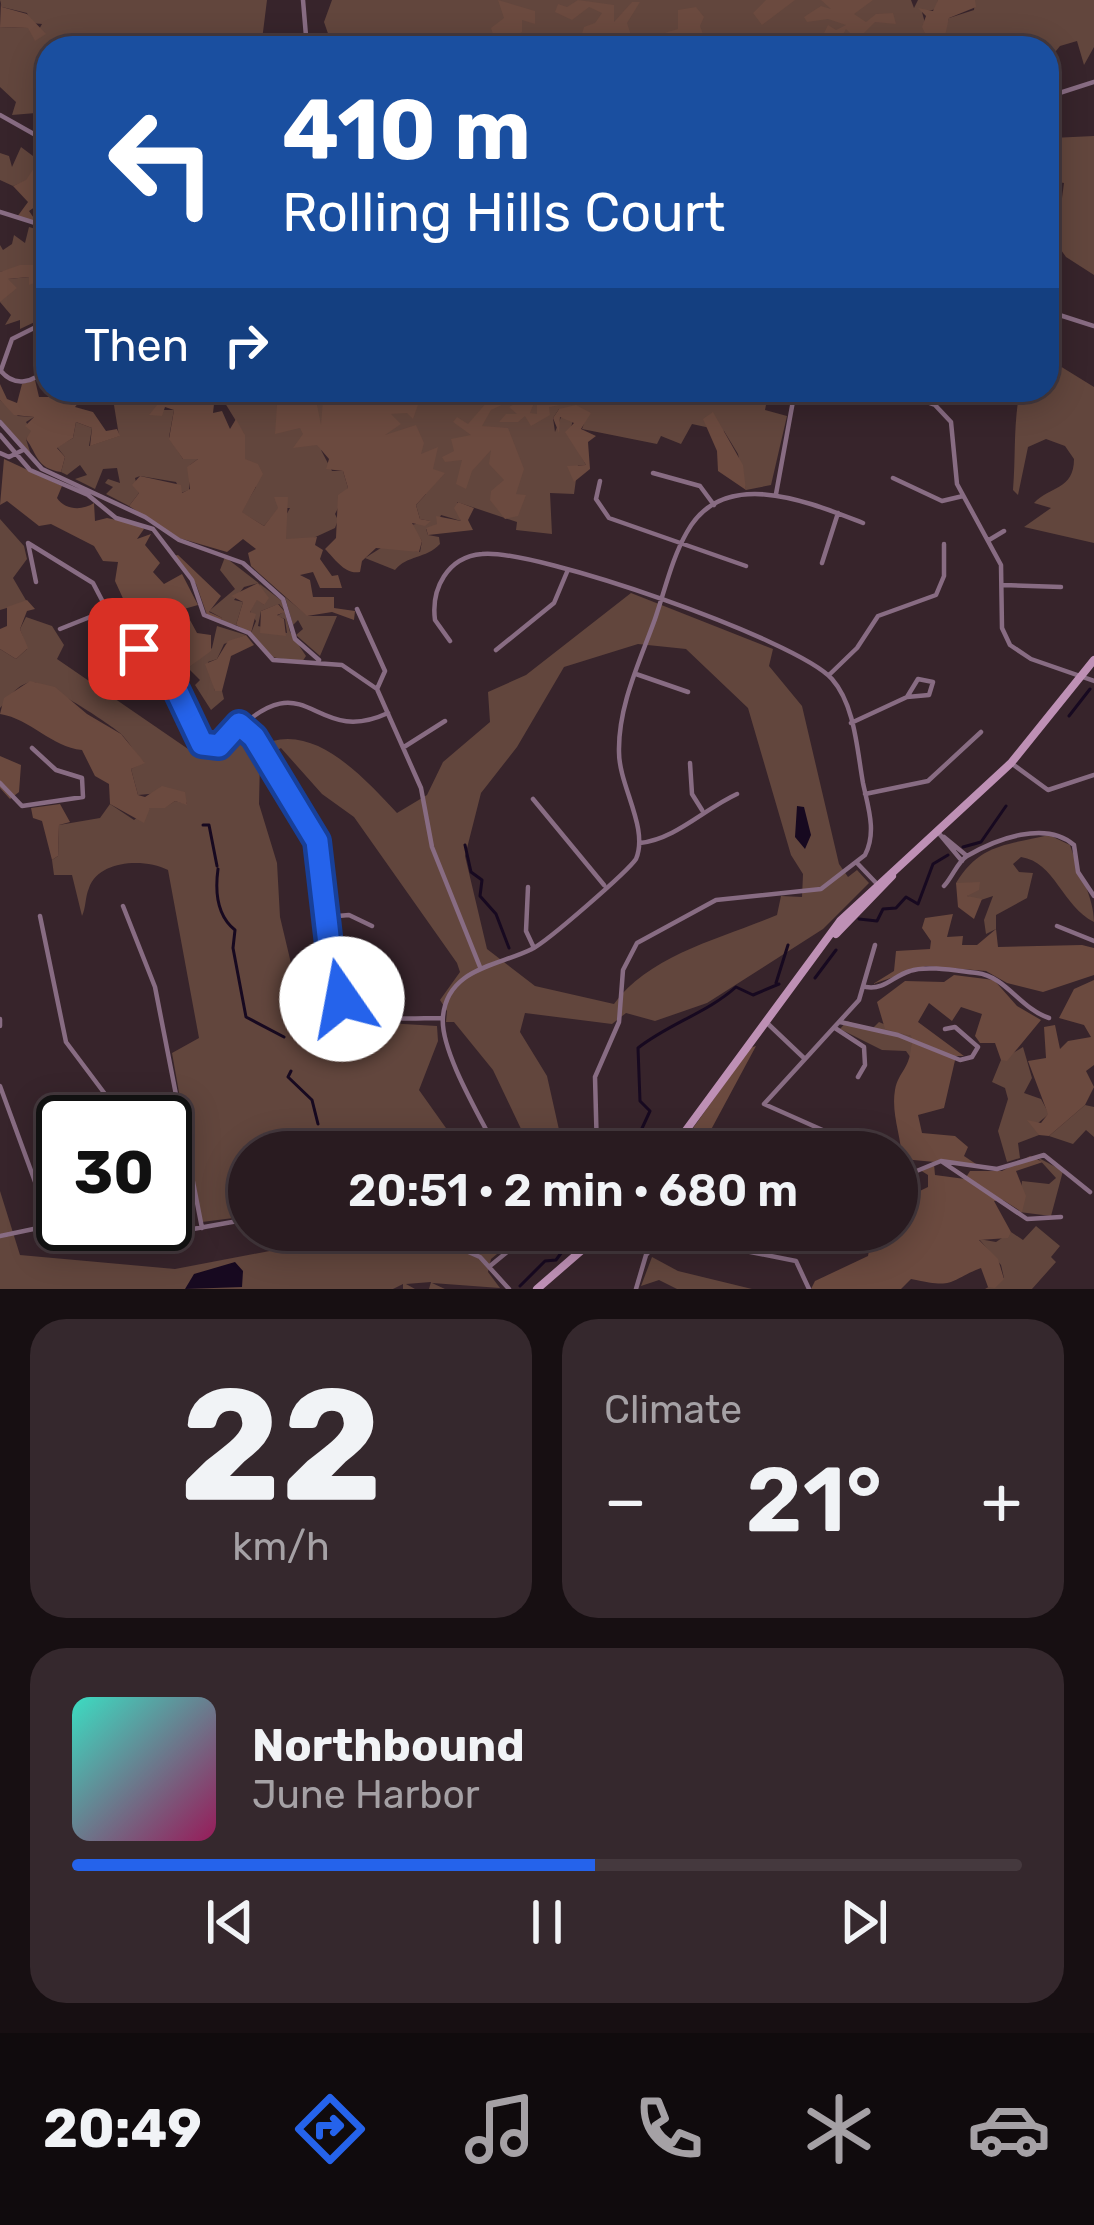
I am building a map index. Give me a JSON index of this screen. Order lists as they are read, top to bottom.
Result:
{
  "page": {
    "turn": ["410 m", "Rolling Hills Court"],
    "then": "Then",
    "limit": "30",
    "trip": "20:51 · 2 min · 680 m",
    "tile": [
      ["22", "km/h"],
      "Climate"
    ],
    "heat": ["−", "21°", "+"],
    "song": ["Northbound", "June Harbor"],
    "tabs": "20:49"
  }
}
